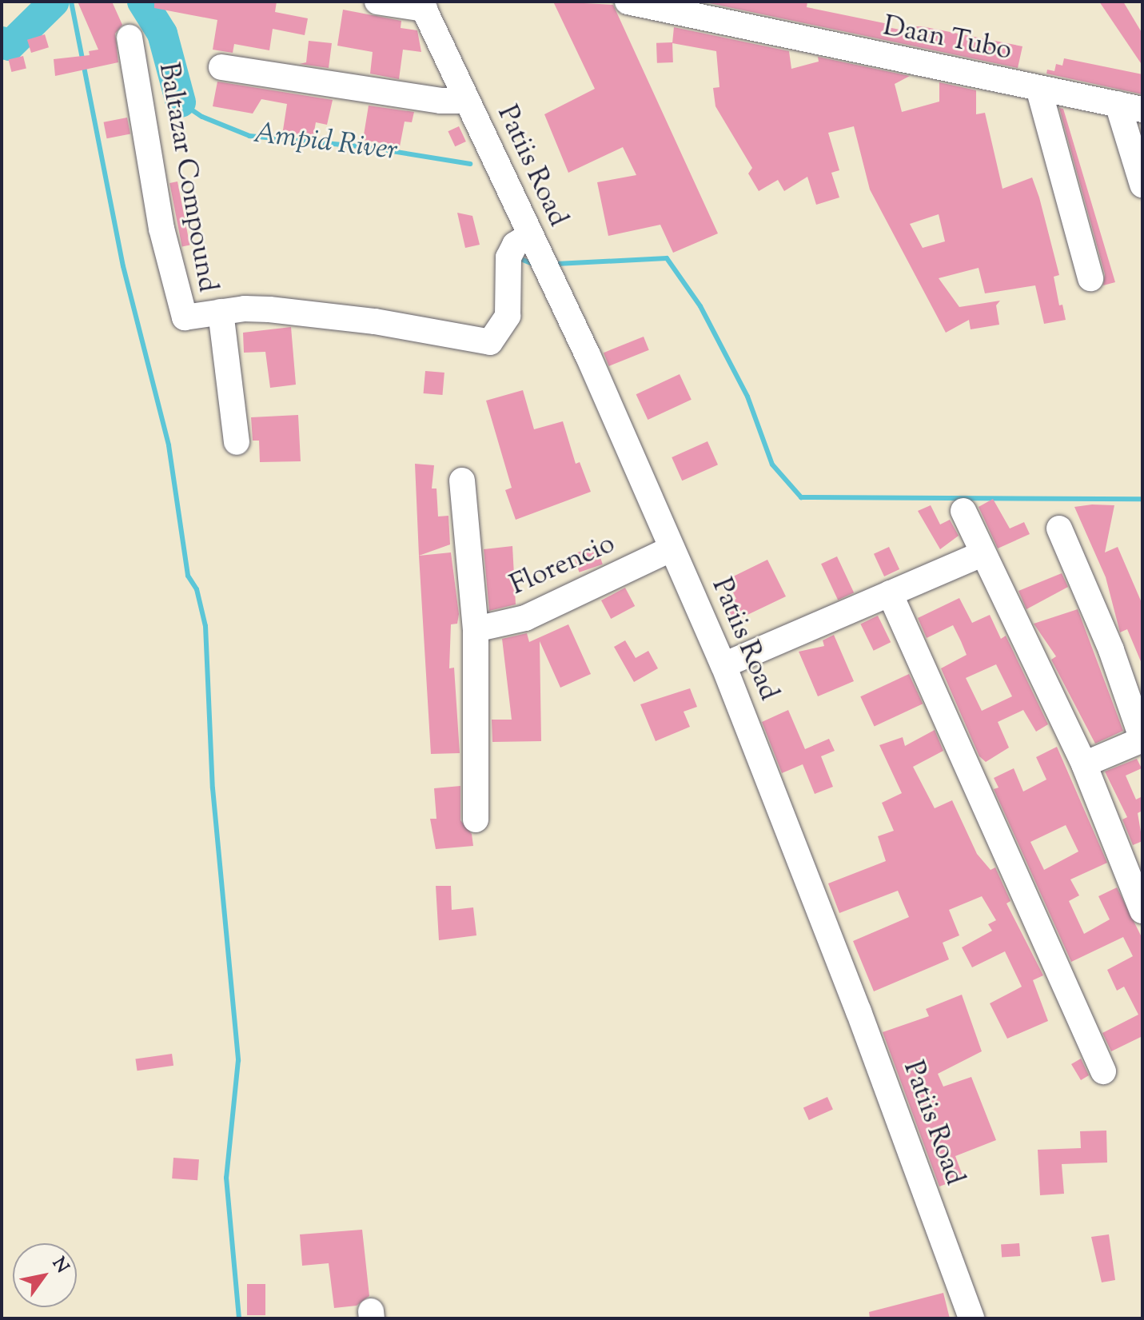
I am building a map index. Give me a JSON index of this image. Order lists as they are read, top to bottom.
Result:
{
  "streets": {
    "street": [
      "Daan Tubo",
      "Patiis Road",
      "Baltazar Compound",
      "Florencio"
    ]
  },
  "crossings": [
    ["Patiis Road", "Baltazar Compound"],
    ["Patiis Road", "Florencio"]
  ],
  "water": ["Ampid River"],
  "north": "top right"
}
